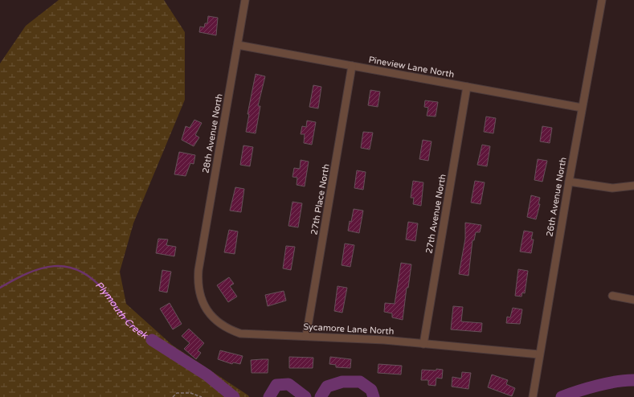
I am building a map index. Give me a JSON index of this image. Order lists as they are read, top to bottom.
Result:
{
  "streets": {
    "street": [
      "Pineview Lane North",
      "28th Avenue North",
      "26th Avenue North",
      "27th Place North",
      "27th Avenue North",
      "Sycamore Lane North"
    ]
  },
  "crossings": [
    ["Pineview Lane North", "28th Avenue North"],
    ["Pineview Lane North", "26th Avenue North"],
    ["Pineview Lane North", "27th Place North"],
    ["Pineview Lane North", "27th Avenue North"],
    ["28th Avenue North", "Sycamore Lane North"],
    ["26th Avenue North", "Sycamore Lane North"],
    ["27th Place North", "Sycamore Lane North"],
    ["27th Avenue North", "Sycamore Lane North"]
  ],
  "water": ["Plymouth Creek"]
}
